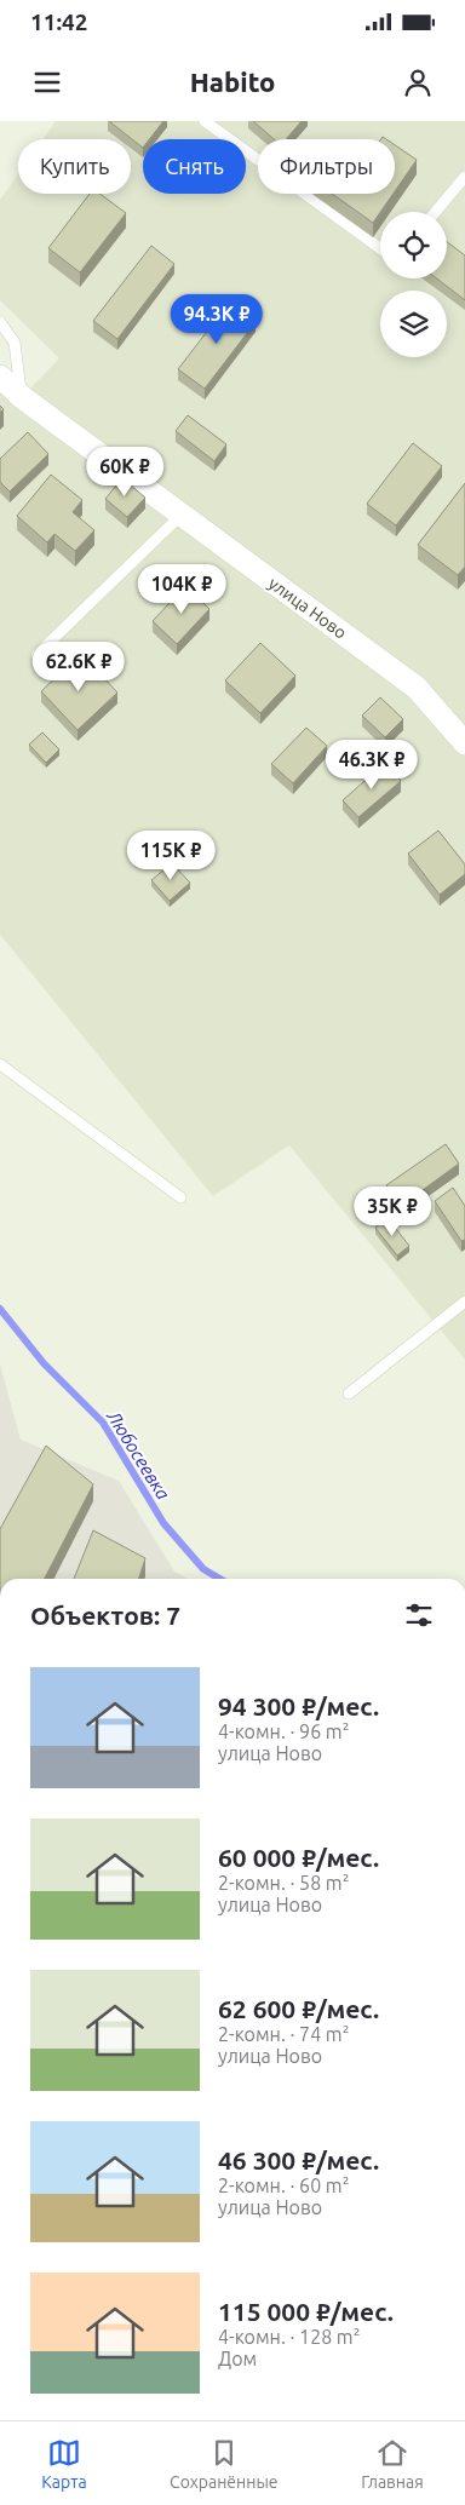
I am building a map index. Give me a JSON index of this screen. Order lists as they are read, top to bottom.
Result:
{
  "streets": {
    "street": ["улица Ново"]
  },
  "water": ["Любосеевка"],
  "page": {
    "status": "11:42",
    "header": "Habito",
    "chip": ["Купить", "Снять", "Фильтры"],
    "price": [
      "94.3K ₽",
      "60K ₽",
      "104K ₽",
      "62.6K ₽",
      "46.3K ₽",
      "115K ₽",
      "35K ₽"
    ],
    "heading": "Объектов: 7",
    "list": [
      {
        "name": "94 300 ₽/мес.",
        "note": "4-комн. · 96 m² · улица Ново"
      },
      {
        "name": "60 000 ₽/мес.",
        "note": "2-комн. · 58 m² · улица Ново"
      },
      {
        "name": "62 600 ₽/мес.",
        "note": "2-комн. · 74 m² · улица Ново"
      },
      {
        "name": "46 300 ₽/мес.",
        "note": "2-комн. · 60 m² · улица Ново"
      },
      {
        "name": "115 000 ₽/мес.",
        "note": "4-комн. · 128 m² · Дом"
      }
    ],
    "tabs": ["Карта", "Сохранённые", "Главная"]
  }
}
